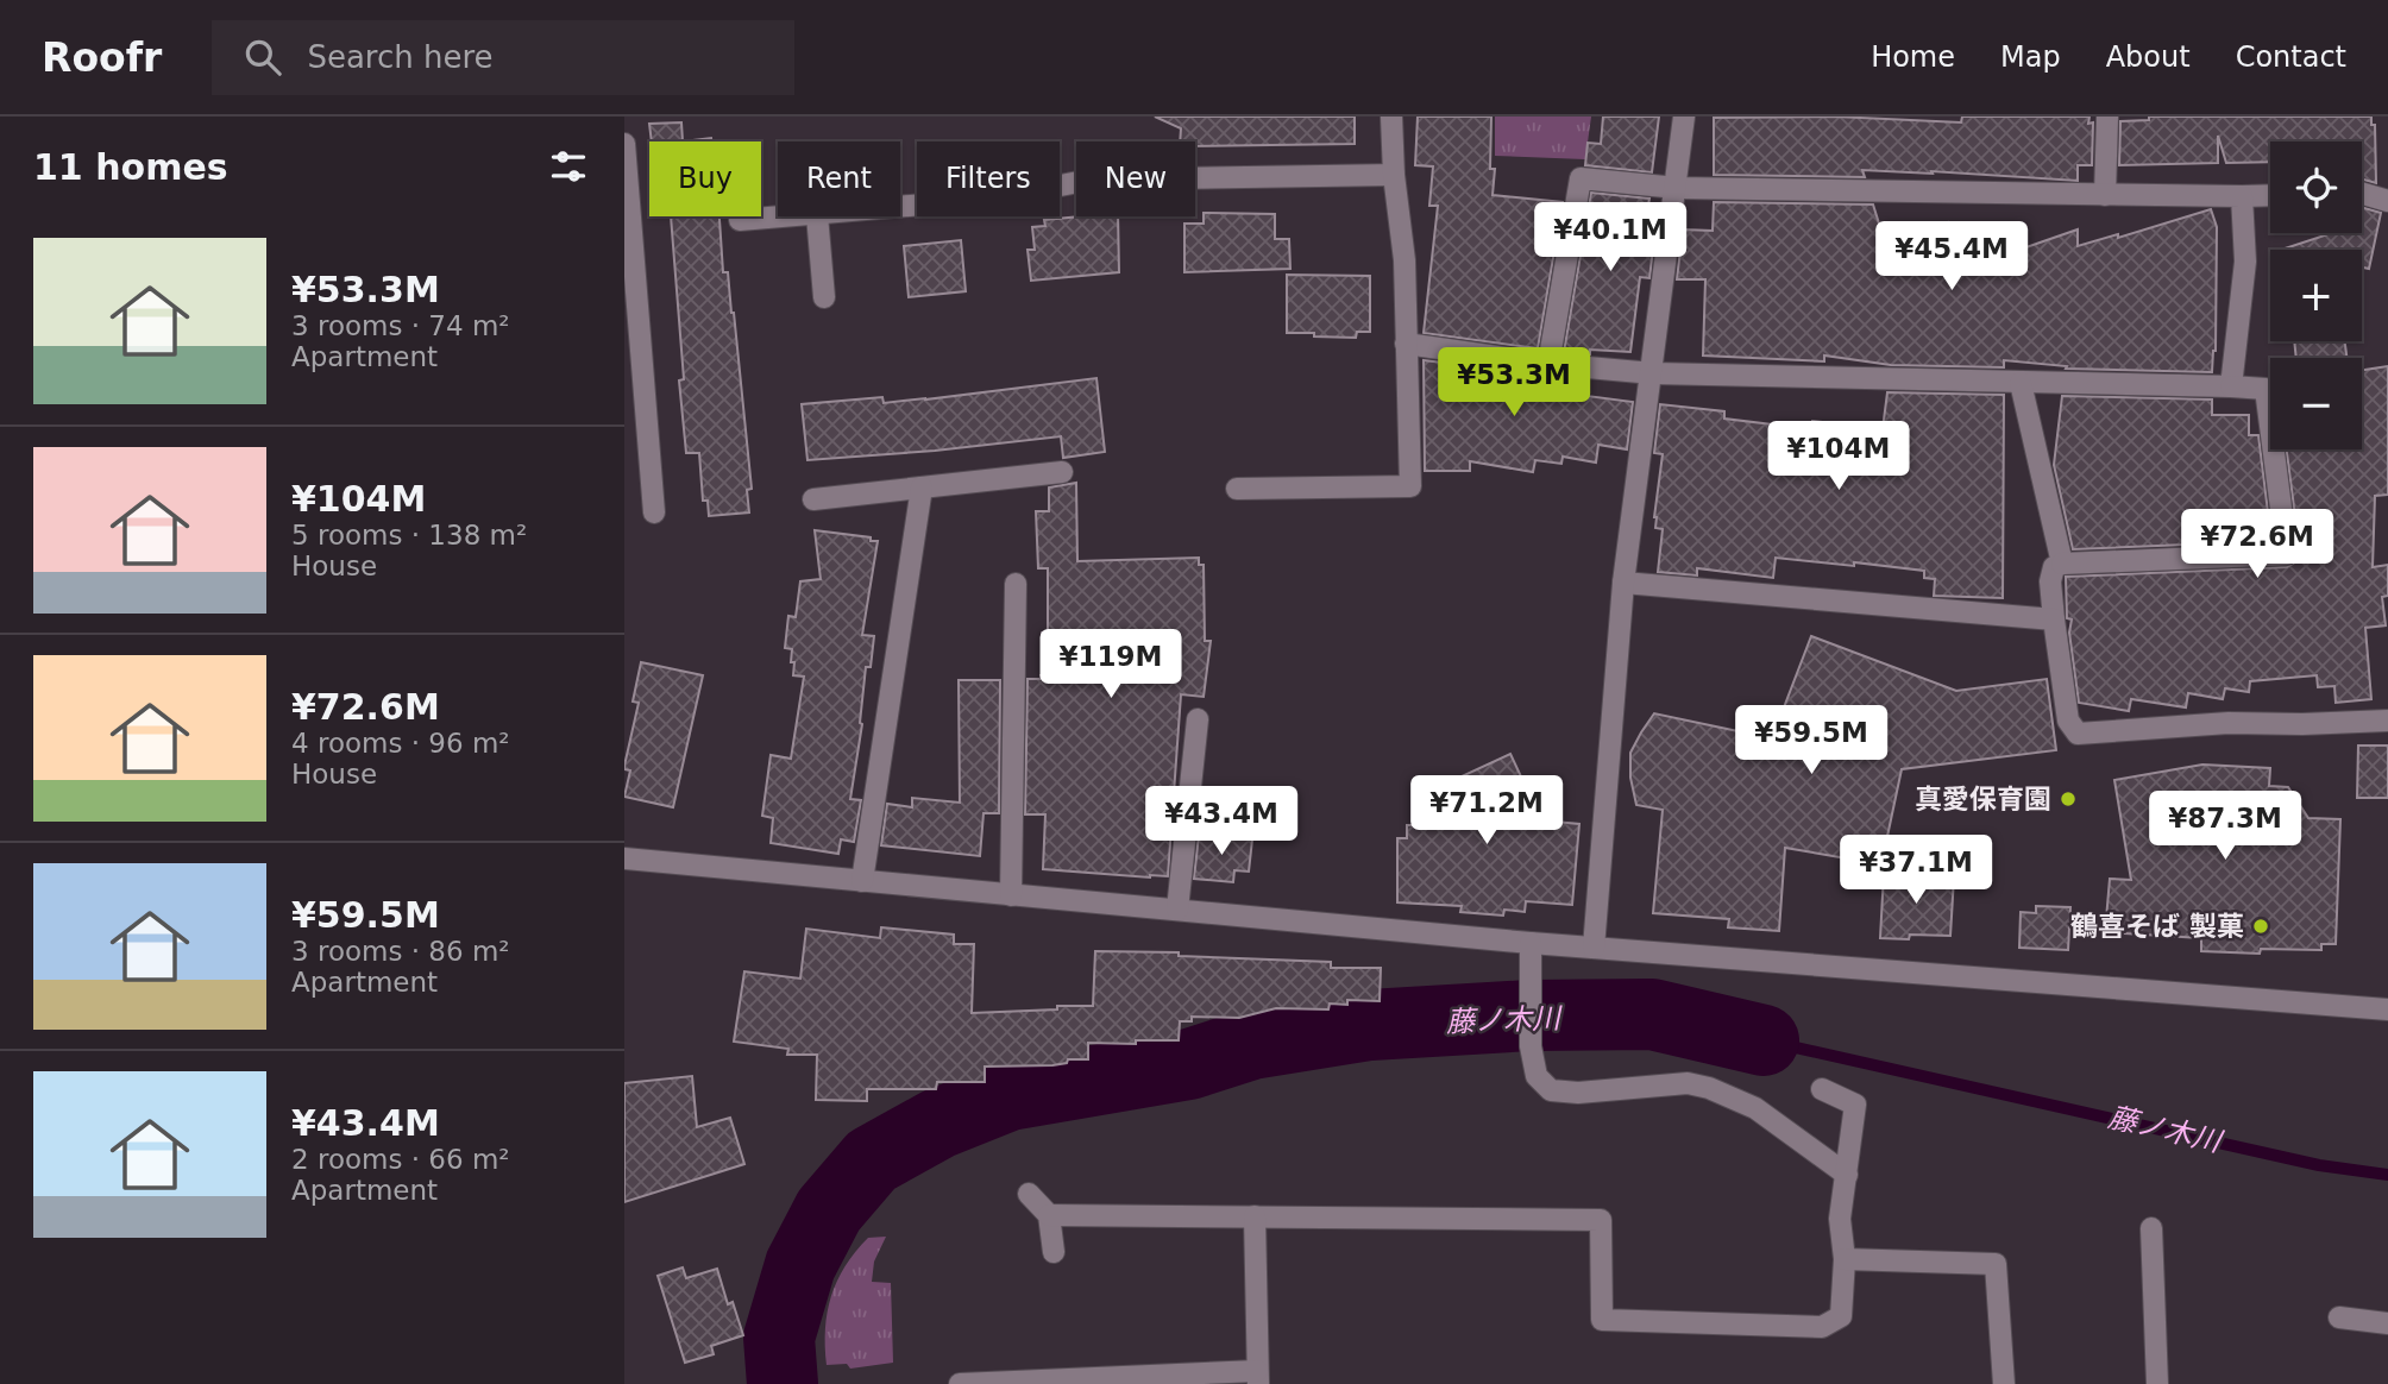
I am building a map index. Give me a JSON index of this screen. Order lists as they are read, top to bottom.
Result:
{
  "water": ["藤ノ木川"],
  "places": ["真愛保育園", "鶴喜そば 製菓"],
  "page": {
    "header": "Roofr",
    "search": "Search here",
    "nav": [
      "Home",
      "Map",
      "About",
      "Contact"
    ],
    "heading": "11 homes",
    "map_buttons": ["+", "−"],
    "chip": [
      "Buy",
      "Rent",
      "Filters",
      "New"
    ],
    "price": [
      "¥40.1M",
      "¥45.4M",
      "¥53.3M",
      "¥104M",
      "¥72.6M",
      "¥119M",
      "¥59.5M",
      "¥71.2M",
      "¥43.4M",
      "¥87.3M",
      "¥37.1M"
    ],
    "list": [
      {
        "name": "¥53.3M",
        "note": "3 rooms · 74 m² · Apartment"
      },
      {
        "name": "¥104M",
        "note": "5 rooms · 138 m² · House"
      },
      {
        "name": "¥72.6M",
        "note": "4 rooms · 96 m² · House"
      },
      {
        "name": "¥59.5M",
        "note": "3 rooms · 86 m² · Apartment"
      },
      {
        "name": "¥43.4M",
        "note": "2 rooms · 66 m² · Apartment"
      }
    ]
  }
}
